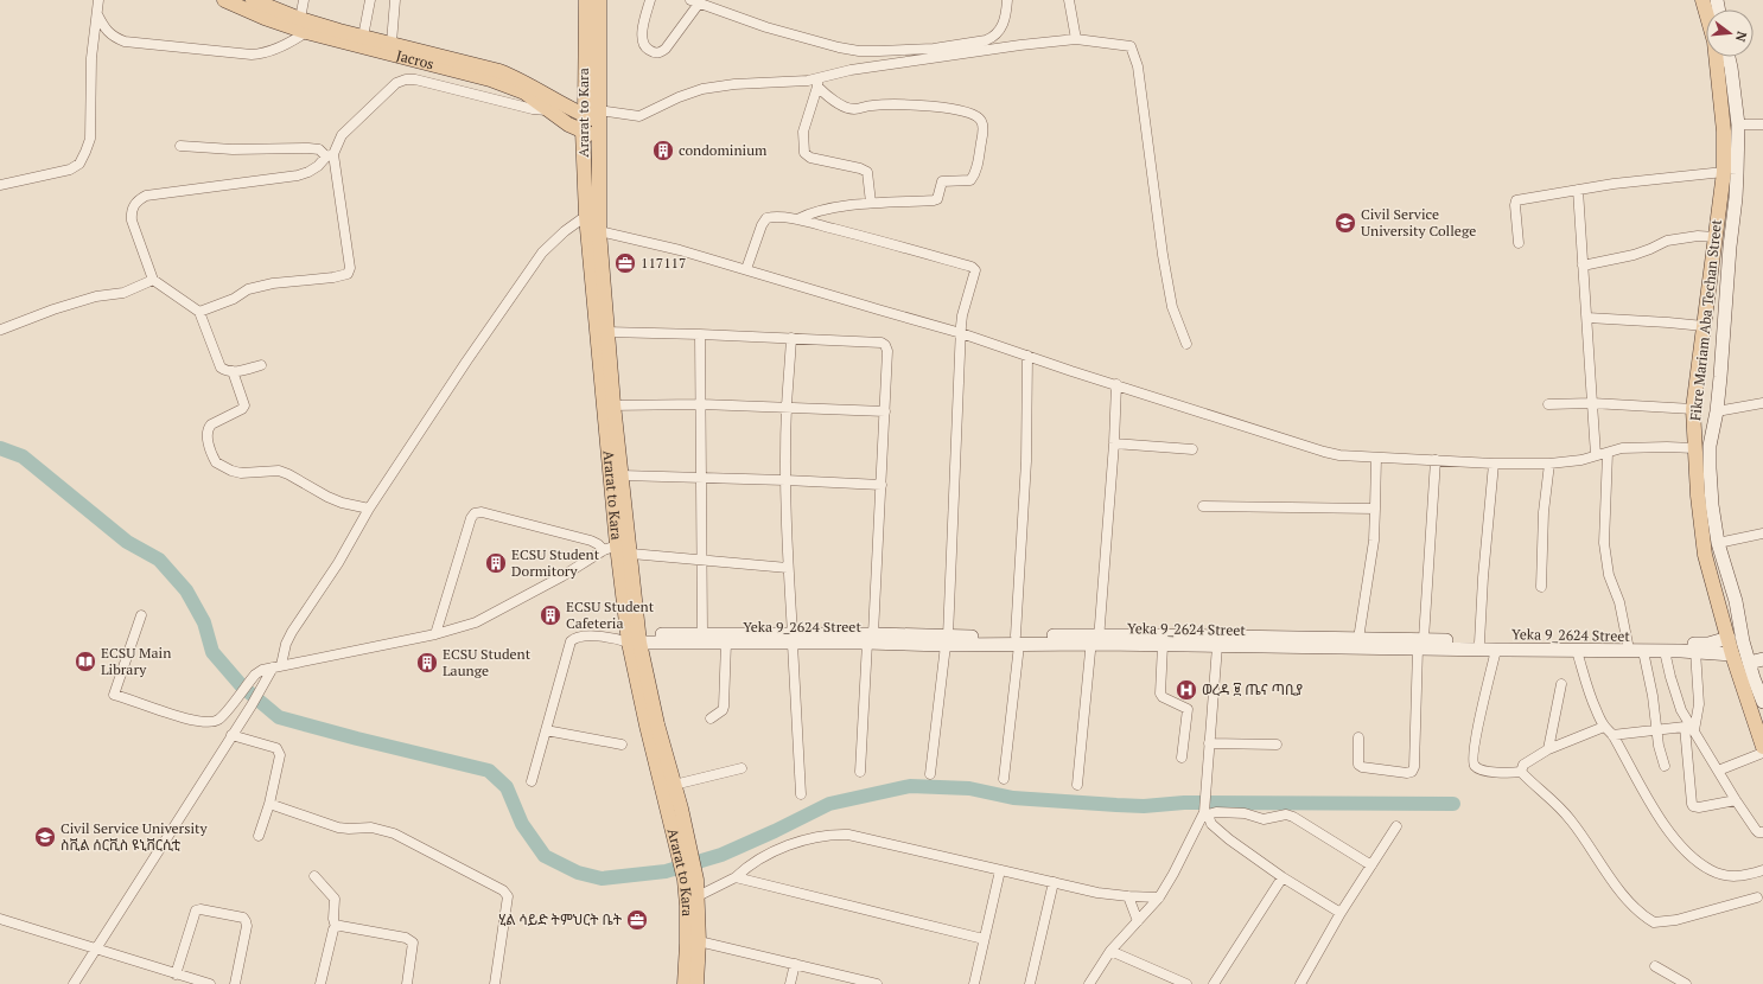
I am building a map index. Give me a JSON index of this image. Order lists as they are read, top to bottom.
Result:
{
  "streets": {
    "main road": [
      "Jacros",
      "Ararat to Kara",
      "Fikre Mariam Aba Techan Street",
      "Yeka 9_2624 Street"
    ]
  },
  "crossings": [
    ["Jacros", "Ararat to Kara"],
    ["Ararat to Kara", "Yeka 9_2624 Street"],
    ["Fikre Mariam Aba Techan Street", "Yeka 9_2624 Street"]
  ],
  "places": {
    "building": [
      "condominium",
      "ECSU Student Dormitory",
      "ECSU Student Cafeteria",
      "ECSU Student Launge"
    ],
    "school or university": ["Civil Service University College", "Civil Service University ስቪል ሰርቪስ ዩኒቨርሲቲ"],
    "office": ["117117", "ሂል ሳይድ ትምህርት ቤት"],
    "library": ["ECSU Main Library"],
    "hospital": ["ወረዳ ፱ ጤና ጣቢያ"]
  },
  "north": "right"
}
